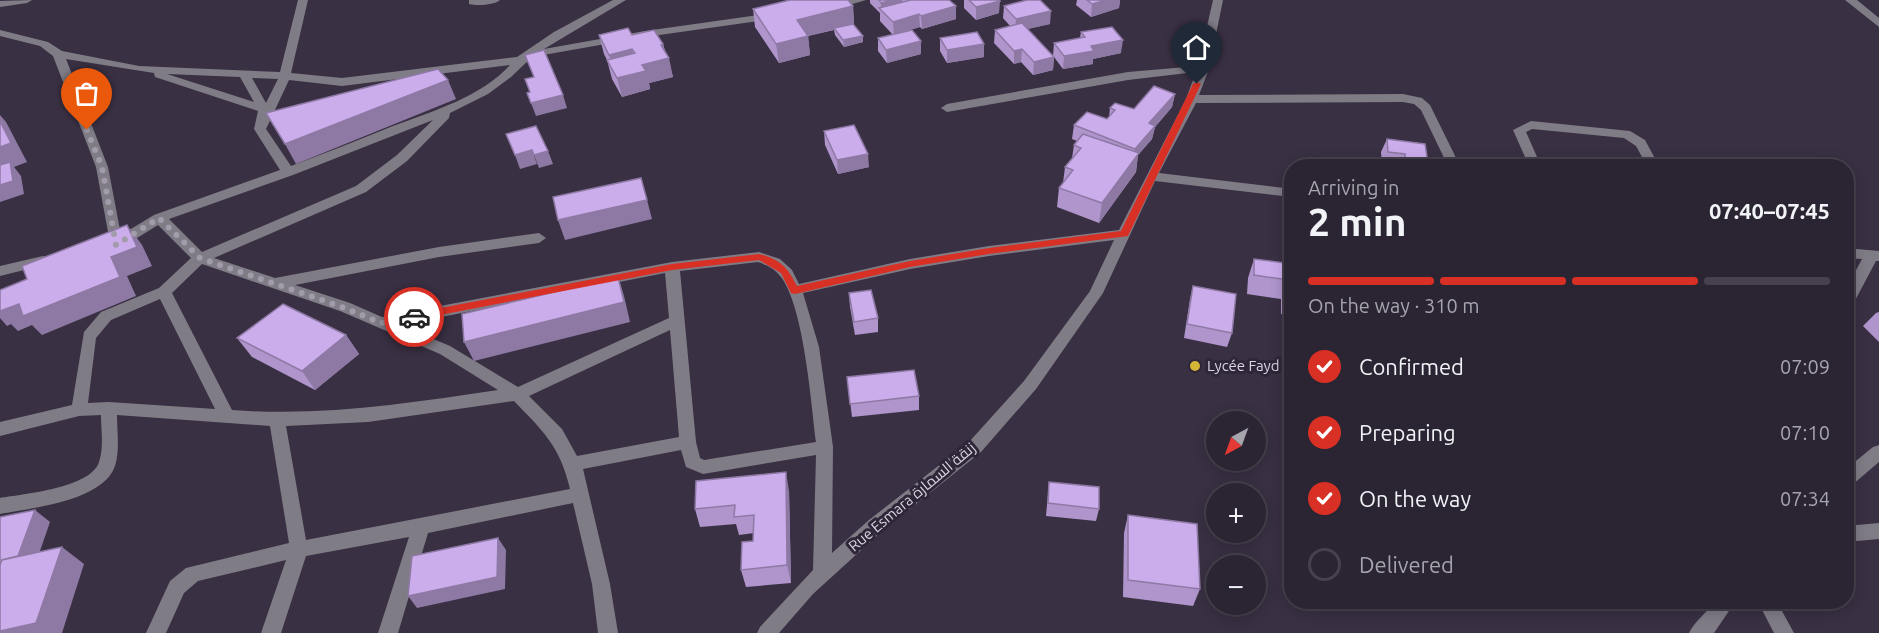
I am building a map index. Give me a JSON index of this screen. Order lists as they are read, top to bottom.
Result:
{
  "streets": {
    "street": ["Rue Esmara زنقة السمارة"]
  },
  "places": ["Lycée Fayd"],
  "north": "bottom left",
  "page": {
    "heading": ["2 min", "Arriving in", "07:40–07:45"],
    "bar": "On the way · 310 m",
    "list": [
      ["Confirmed", "07:09"],
      ["Preparing", "07:10"],
      ["On the way", "07:34"],
      "Delivered"
    ],
    "map_buttons": ["+", "−"]
  }
}
